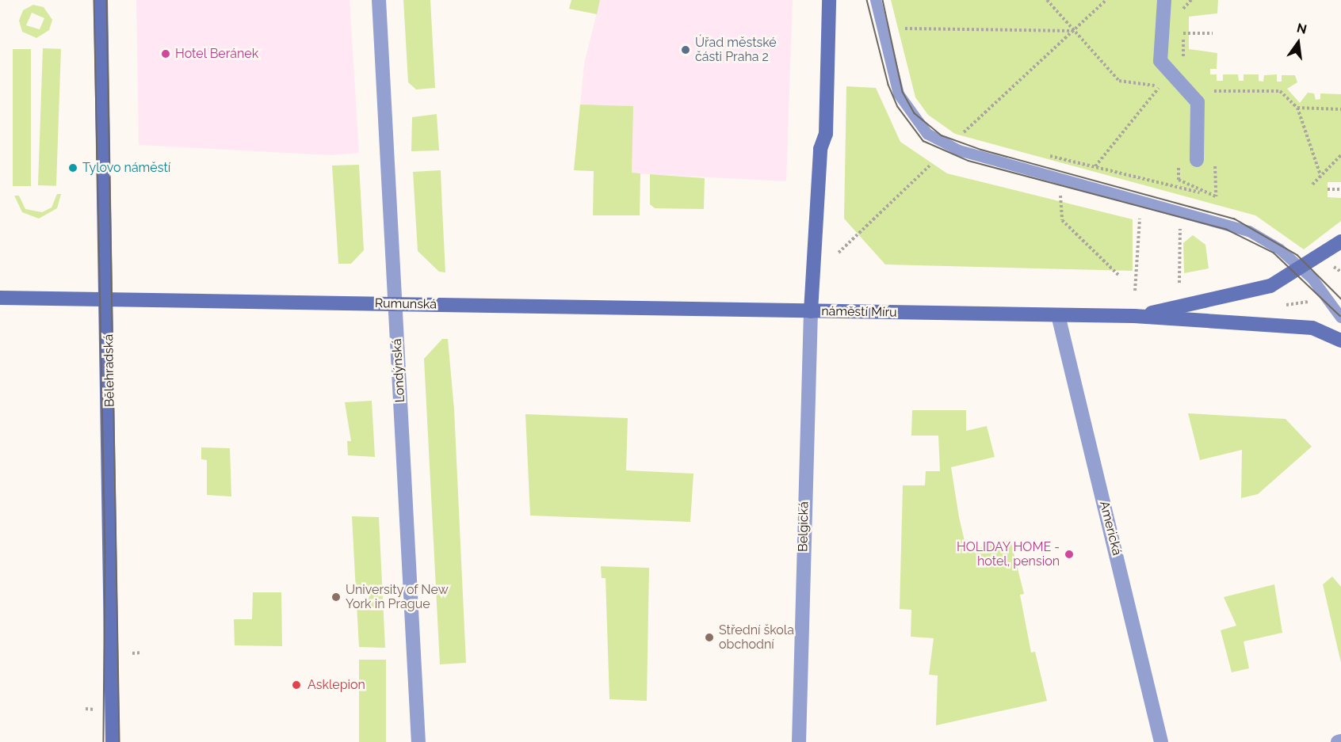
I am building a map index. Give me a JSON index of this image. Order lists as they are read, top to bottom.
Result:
{
  "streets": {
    "street": [
      "Rumunská",
      "náměstí Míru",
      "Bělehradská",
      "Londýnská",
      "Belgická",
      "Americká"
    ]
  },
  "crossings": [
    ["Rumunská", "náměstí Míru"],
    ["Rumunská", "Bělehradská"],
    ["Rumunská", "Londýnská"],
    ["Rumunská", "Belgická"],
    ["náměstí Míru", "Belgická"],
    ["náměstí Míru", "Americká"]
  ],
  "places": [
    "Úřad městské části Praha 2",
    "Hotel Beránek",
    "Tylovo náměstí",
    "HOLIDAY HOME - hotel, pension",
    "University of New York in Prague",
    "Střední škola obchodní",
    "Asklepion"
  ],
  "north": "top"
}
